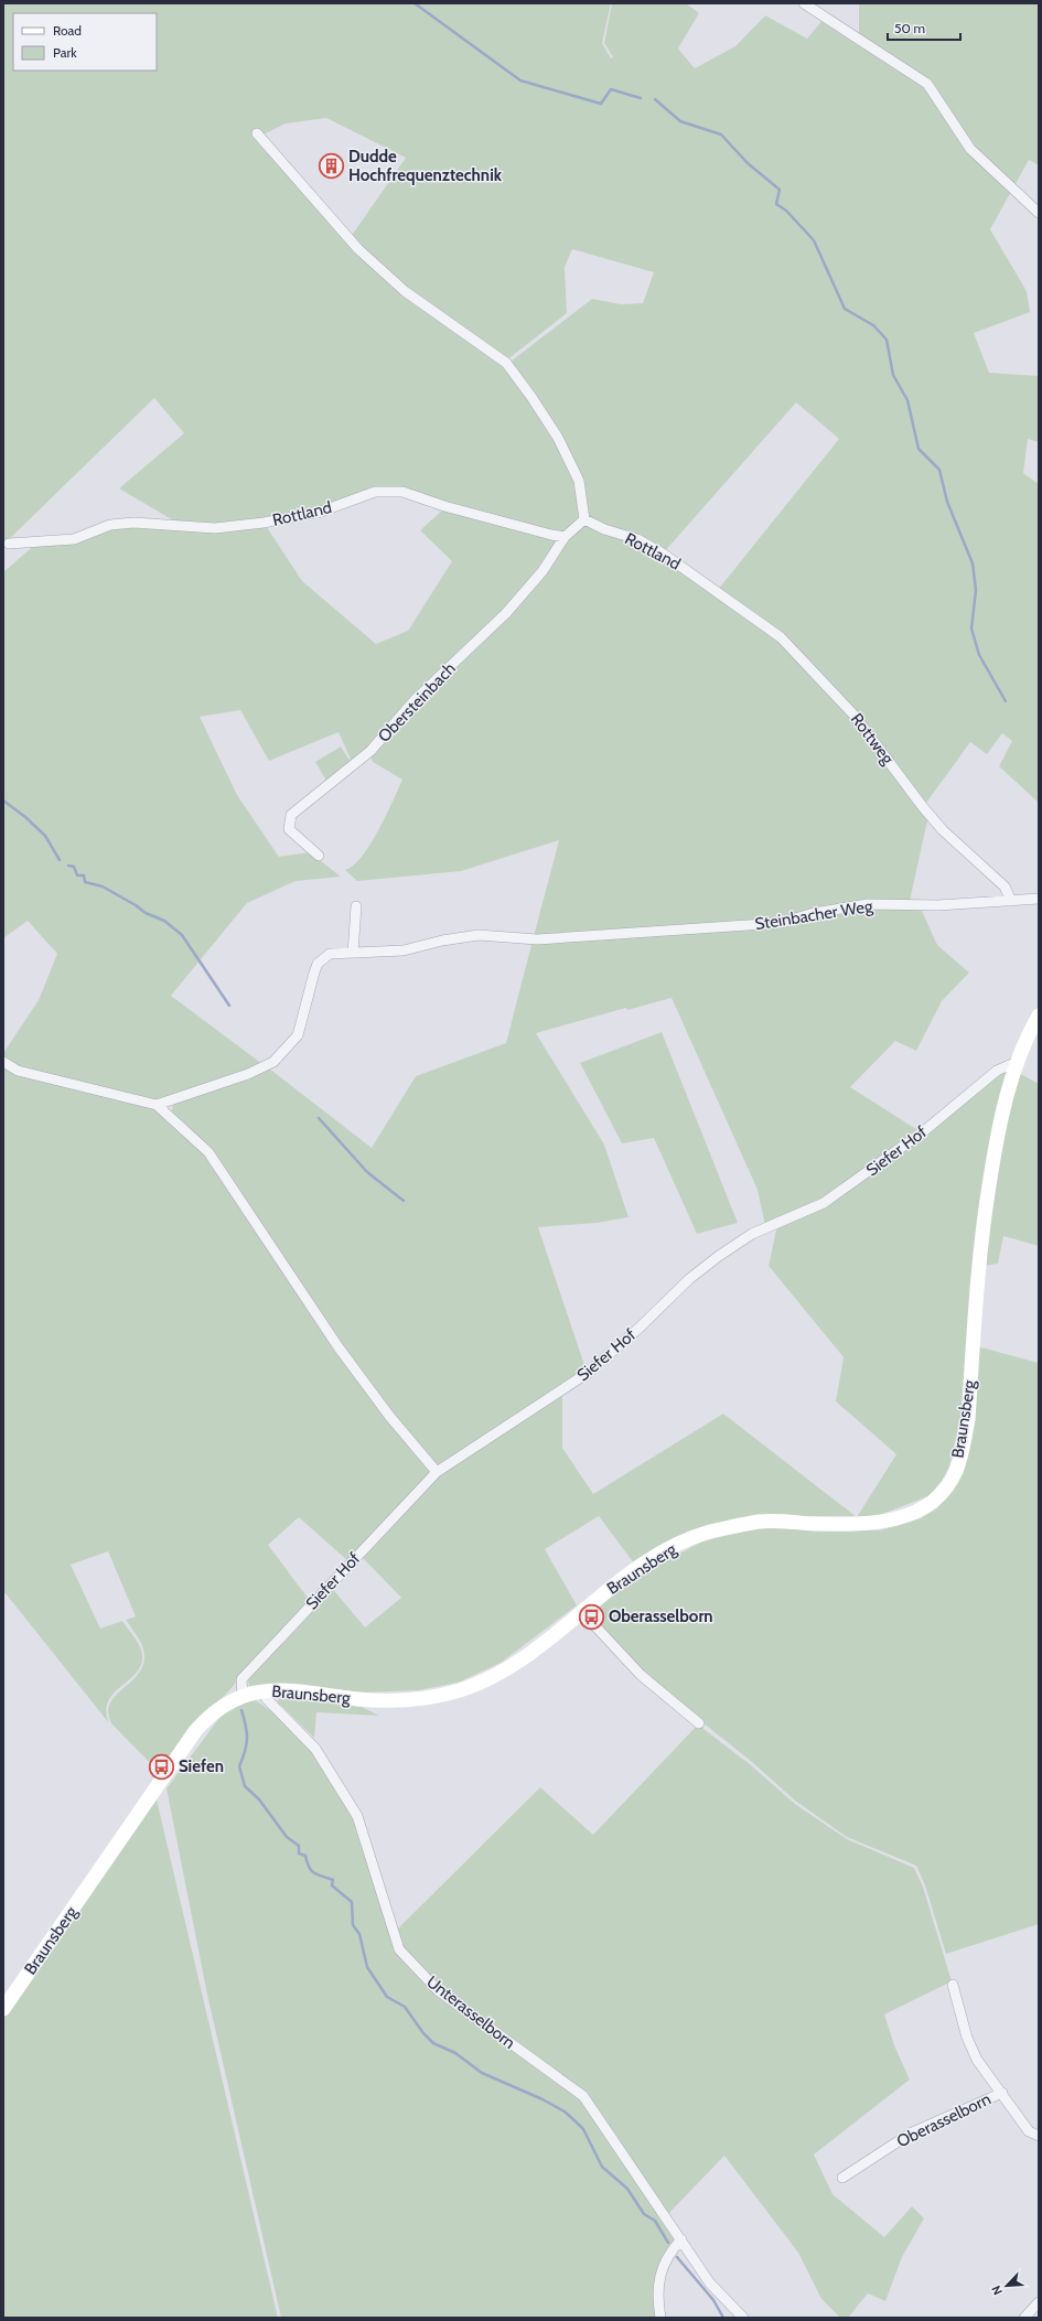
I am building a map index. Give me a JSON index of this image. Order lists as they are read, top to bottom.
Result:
{
  "streets": {
    "main road": ["Braunsberg"],
    "street": [
      "Rottland",
      "Obersteinbach",
      "Rottweg",
      "Steinbacher Weg",
      "Siefer Hof",
      "Unterasselborn",
      "Oberasselborn"
    ]
  },
  "crossings": [
    ["Rottland", "Obersteinbach"],
    ["Rottland", "Rottweg"],
    ["Rottweg", "Steinbacher Weg"],
    ["Siefer Hof", "Braunsberg"],
    ["Braunsberg", "Unterasselborn"]
  ],
  "places": {
    "building": ["Dudde Hochfrequenztechnik"],
    "bus stop": ["Oberasselborn", "Siefen"]
  },
  "legend": ["Road", "Park"],
  "scale_bar": "50 m",
  "north": "bottom left"
}
